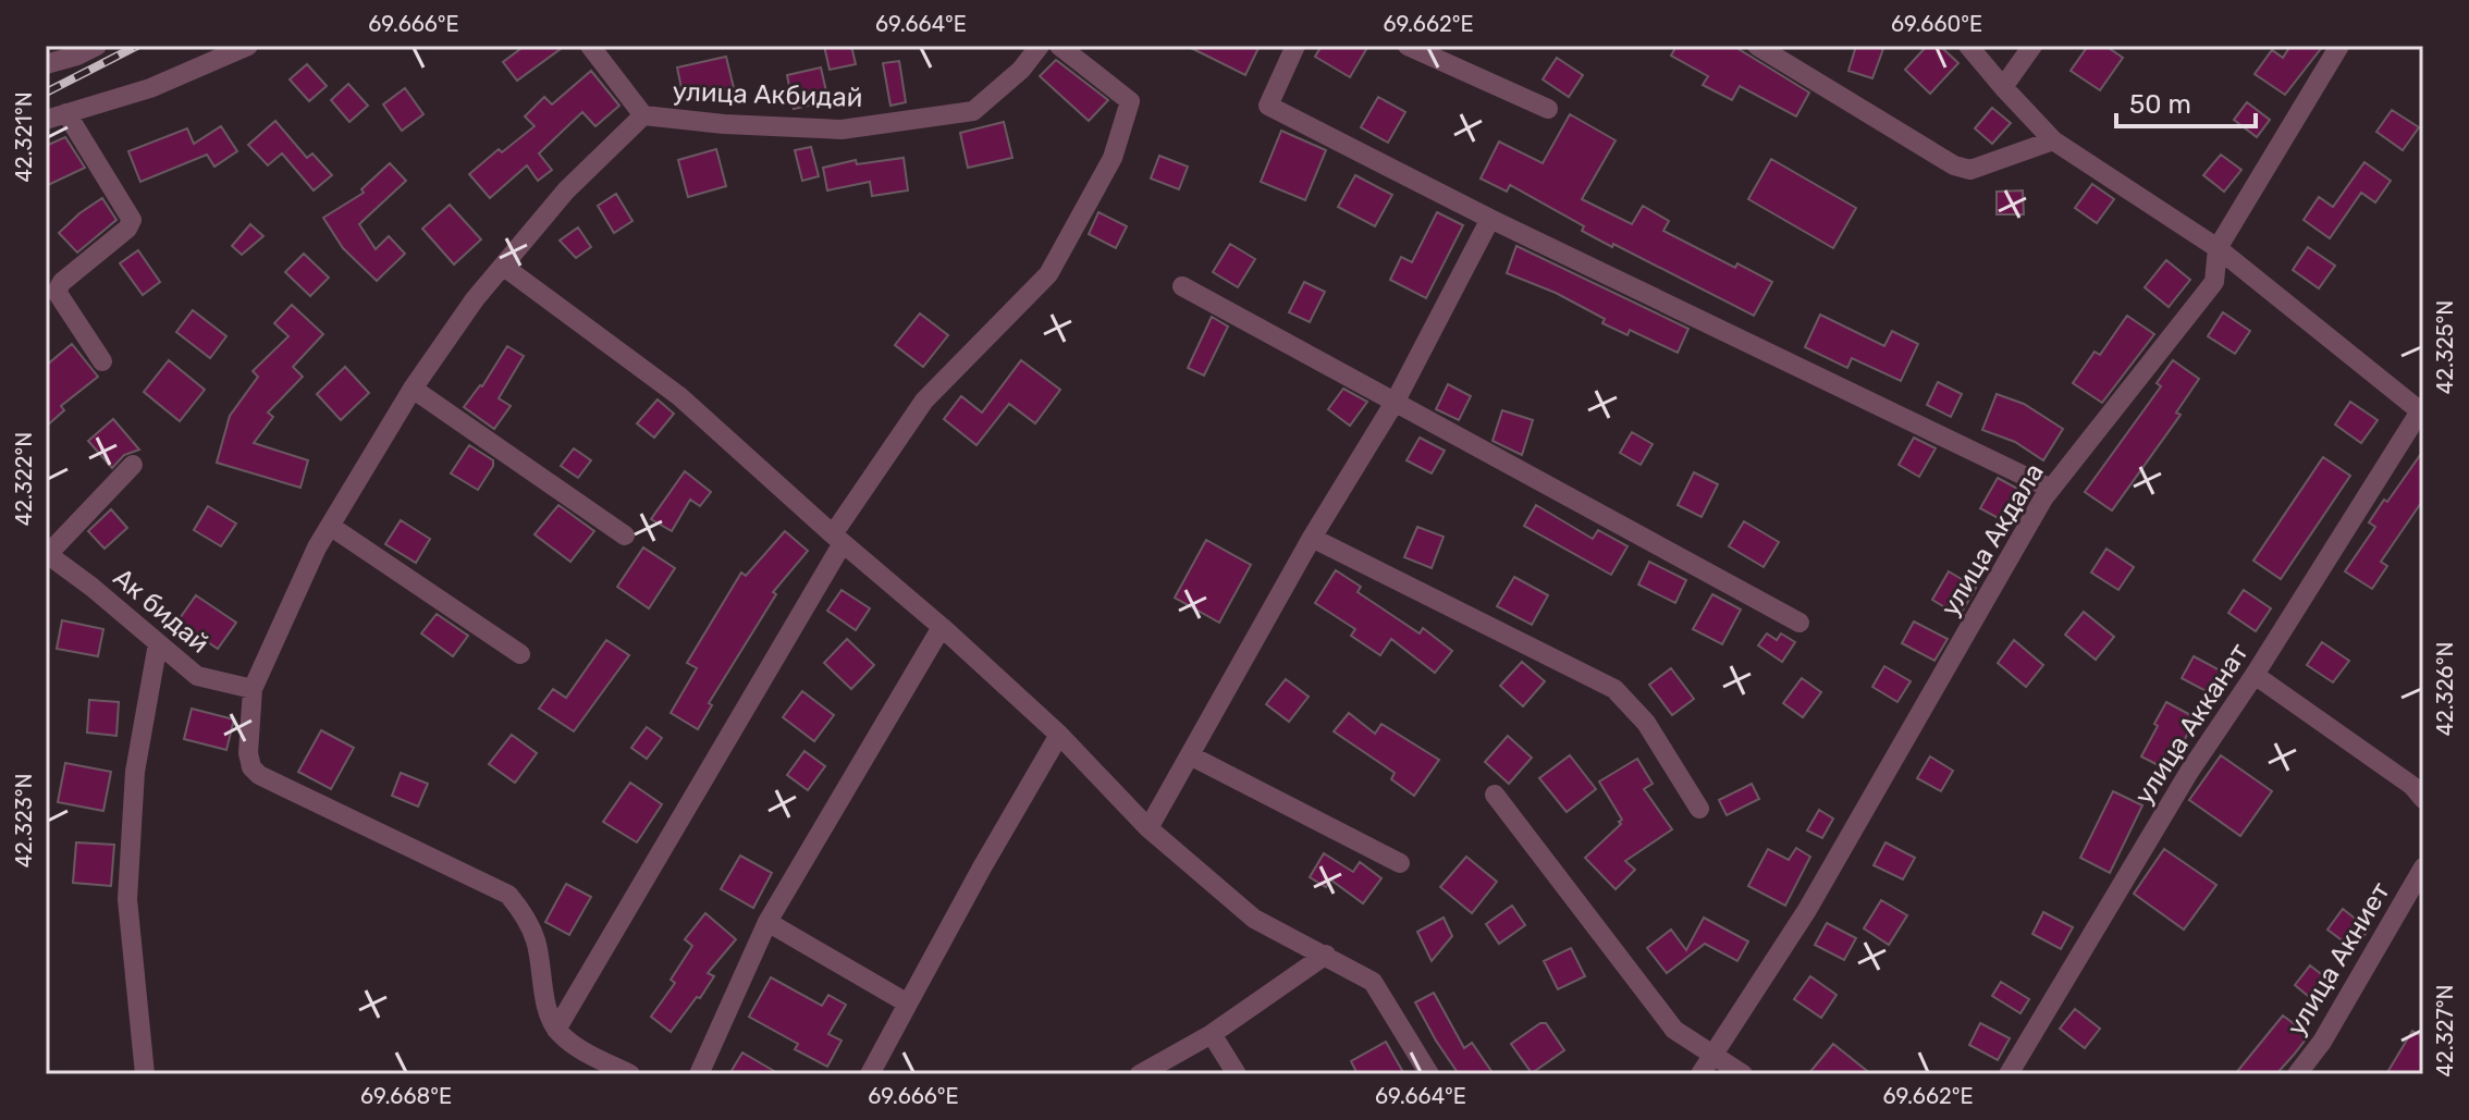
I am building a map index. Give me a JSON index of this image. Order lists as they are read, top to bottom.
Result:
{
  "streets": {
    "street": [
      "улица Акбидай",
      "улица Акдала",
      "Ак бидай",
      "улица Акканат",
      "улица Акниет"
    ]
  },
  "crossings": [
    ["улица Акбидай", "Ак бидай"]
  ],
  "scale_bar": "50 m",
  "coordinates": [
    "69.666°E",
    "69.664°E",
    "69.662°E",
    "69.660°E",
    "42.321°N",
    "42.325°N",
    "42.322°N",
    "42.326°N",
    "42.323°N",
    "42.327°N",
    "69.668°E"
  ]
}
